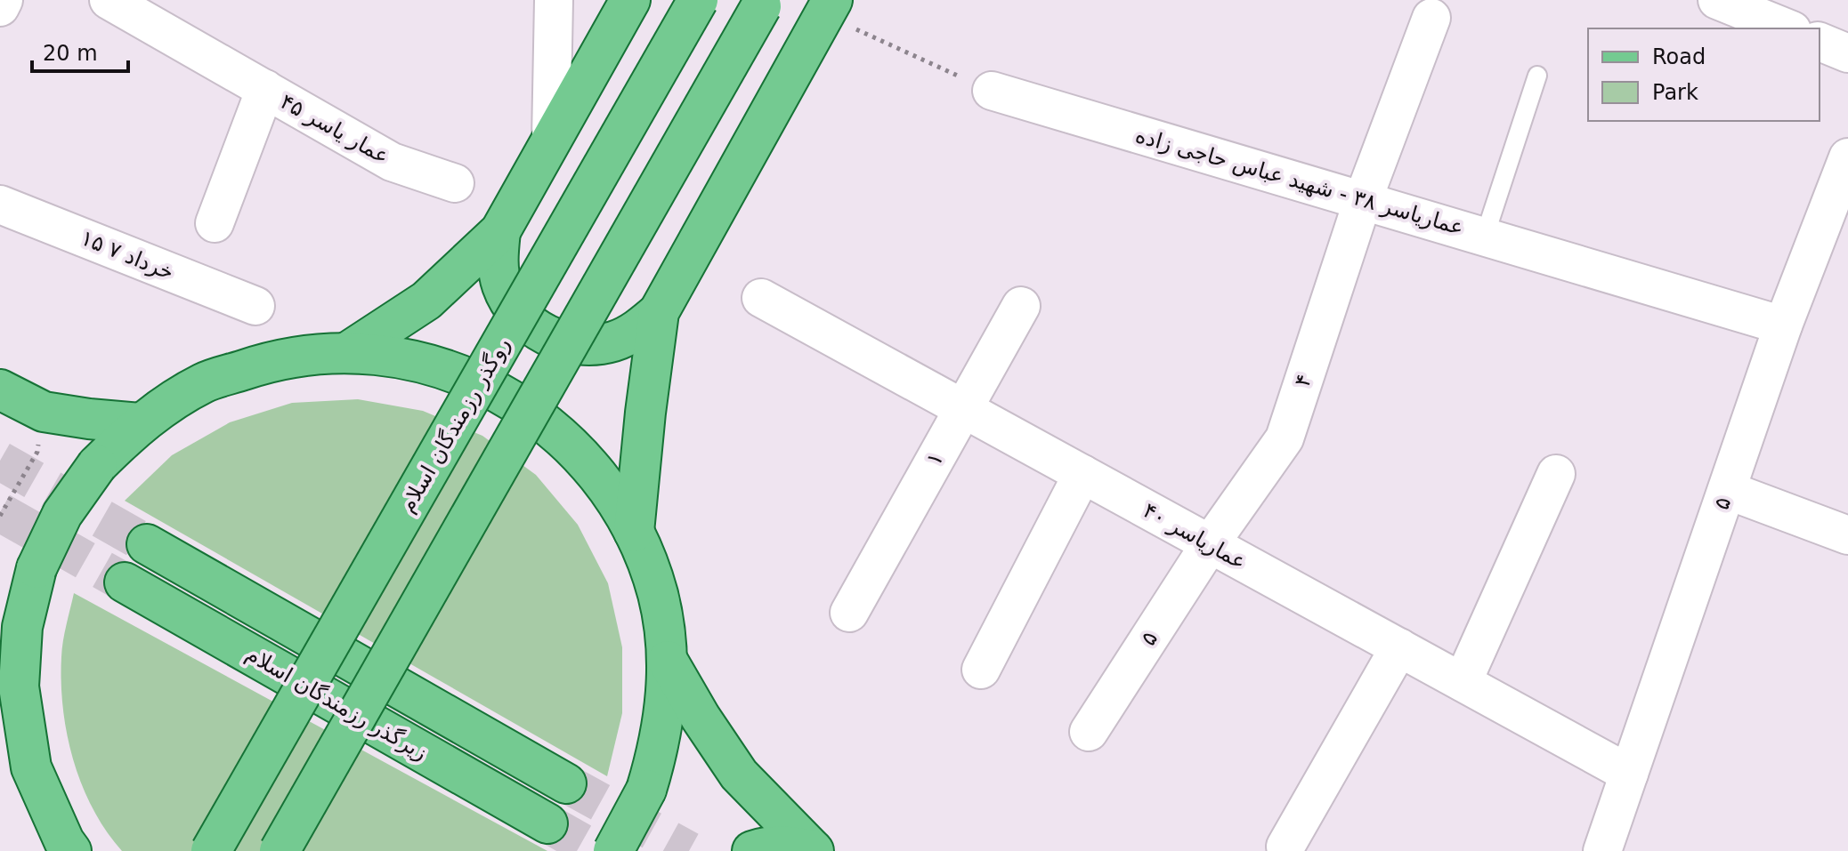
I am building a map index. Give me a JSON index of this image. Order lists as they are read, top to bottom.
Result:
{
  "streets": {
    "main road": ["روگذر رزمندگان اسلام", "زیرگذر رزمندگان اسلام"],
    "street": [
      "عمار یاسر ۴۵",
      "عماریاسر ۳۸ - شهید عباس حاجی زاده",
      "۱۵ خرداد ۷",
      "۴",
      "۱",
      "۵",
      "عماریاسر ۴۰"
    ]
  },
  "crossings": [
    ["عماریاسر ۳۸ - شهید عباس حاجی زاده", "۴"],
    ["عماریاسر ۳۸ - شهید عباس حاجی زاده", "۵"],
    ["۴", "۵"],
    ["۴", "عماریاسر ۴۰"],
    ["۱", "عماریاسر ۴۰"],
    ["۵", "عماریاسر ۴۰"]
  ],
  "legend": ["Road", "Park"],
  "scale_bar": "20 m"
}
